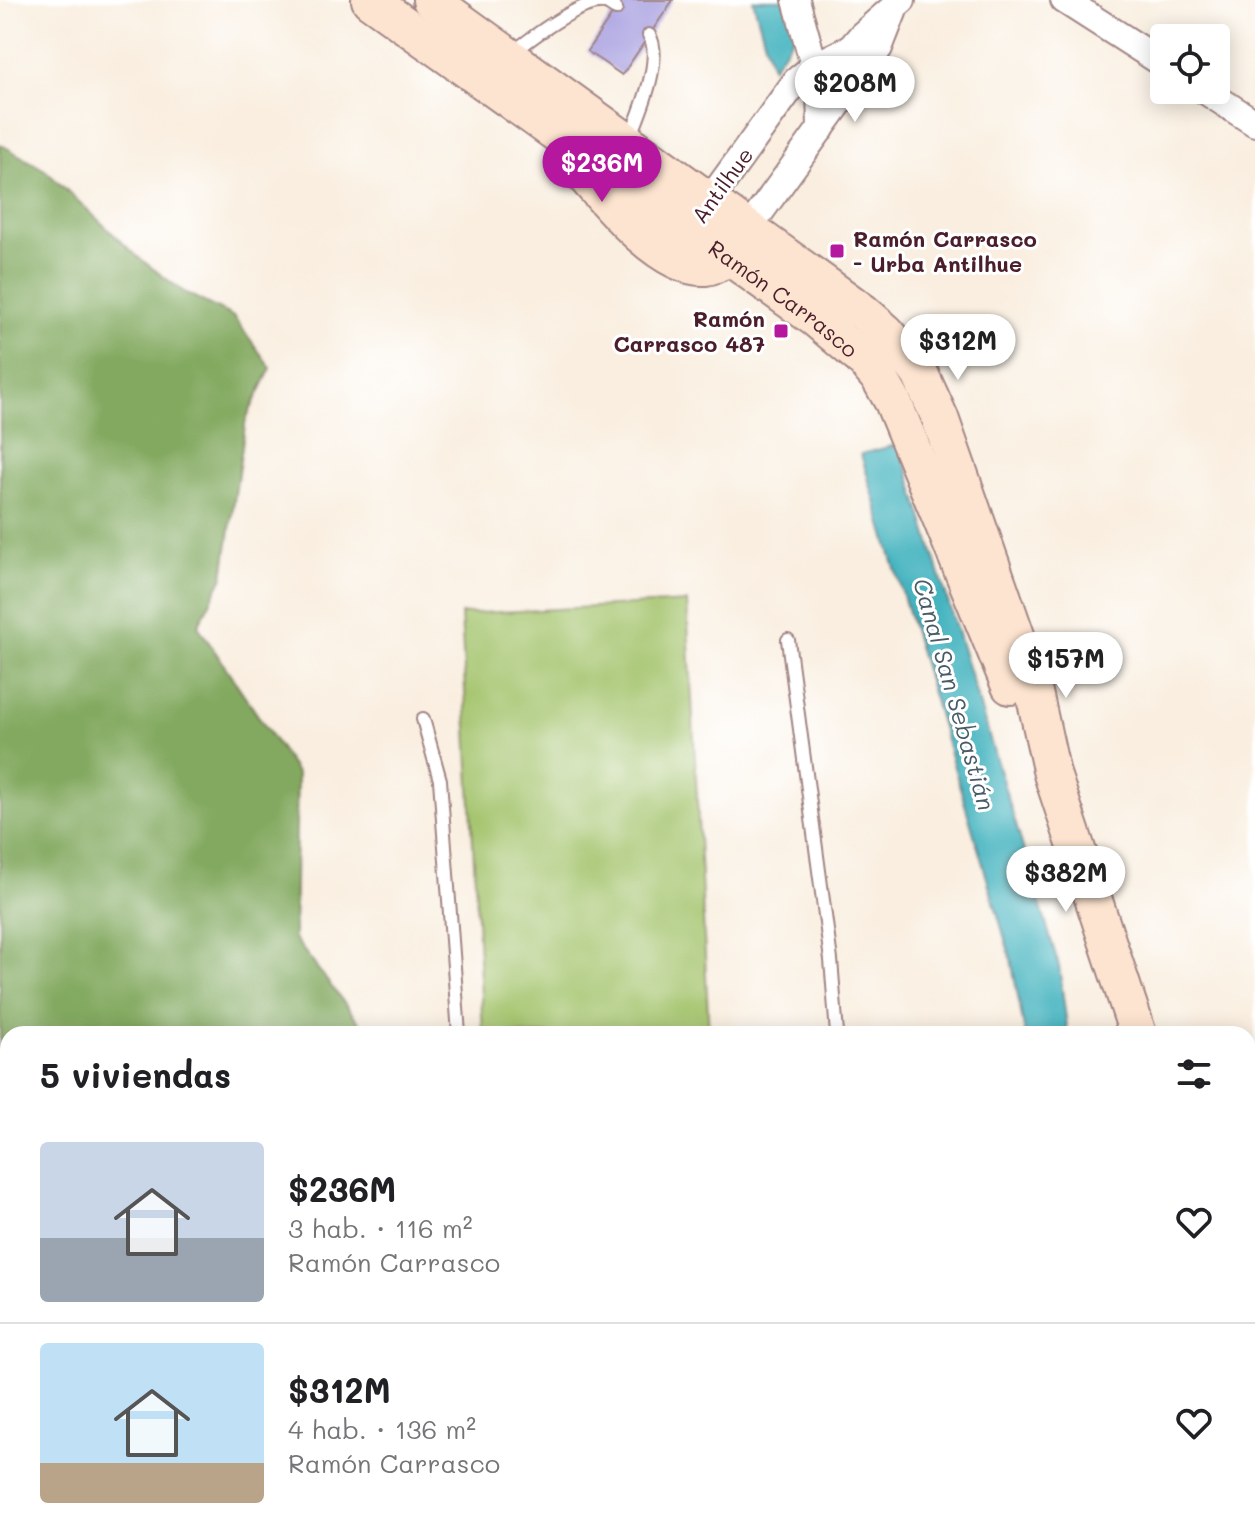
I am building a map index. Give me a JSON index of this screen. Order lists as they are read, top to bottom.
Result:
{
  "streets": {
    "main road": ["Ramón Carrasco"],
    "street": ["Antilhue"]
  },
  "crossings": [
    ["Antilhue", "Ramón Carrasco"]
  ],
  "water": ["Canal San Sebastián"],
  "places": {
    "transit": ["Ramón Carrasco - Urba Antilhue", "Ramón Carrasco 487"]
  },
  "page": {
    "price": [
      "$208M",
      "$236M",
      "$312M",
      "$157M",
      "$382M"
    ],
    "heading": "5 viviendas",
    "list": [
      {
        "name": "$236M",
        "note": "3 hab. · 116 m² · Ramón Carrasco"
      },
      {
        "name": "$312M",
        "note": "4 hab. · 136 m² · Ramón Carrasco"
      }
    ]
  }
}
